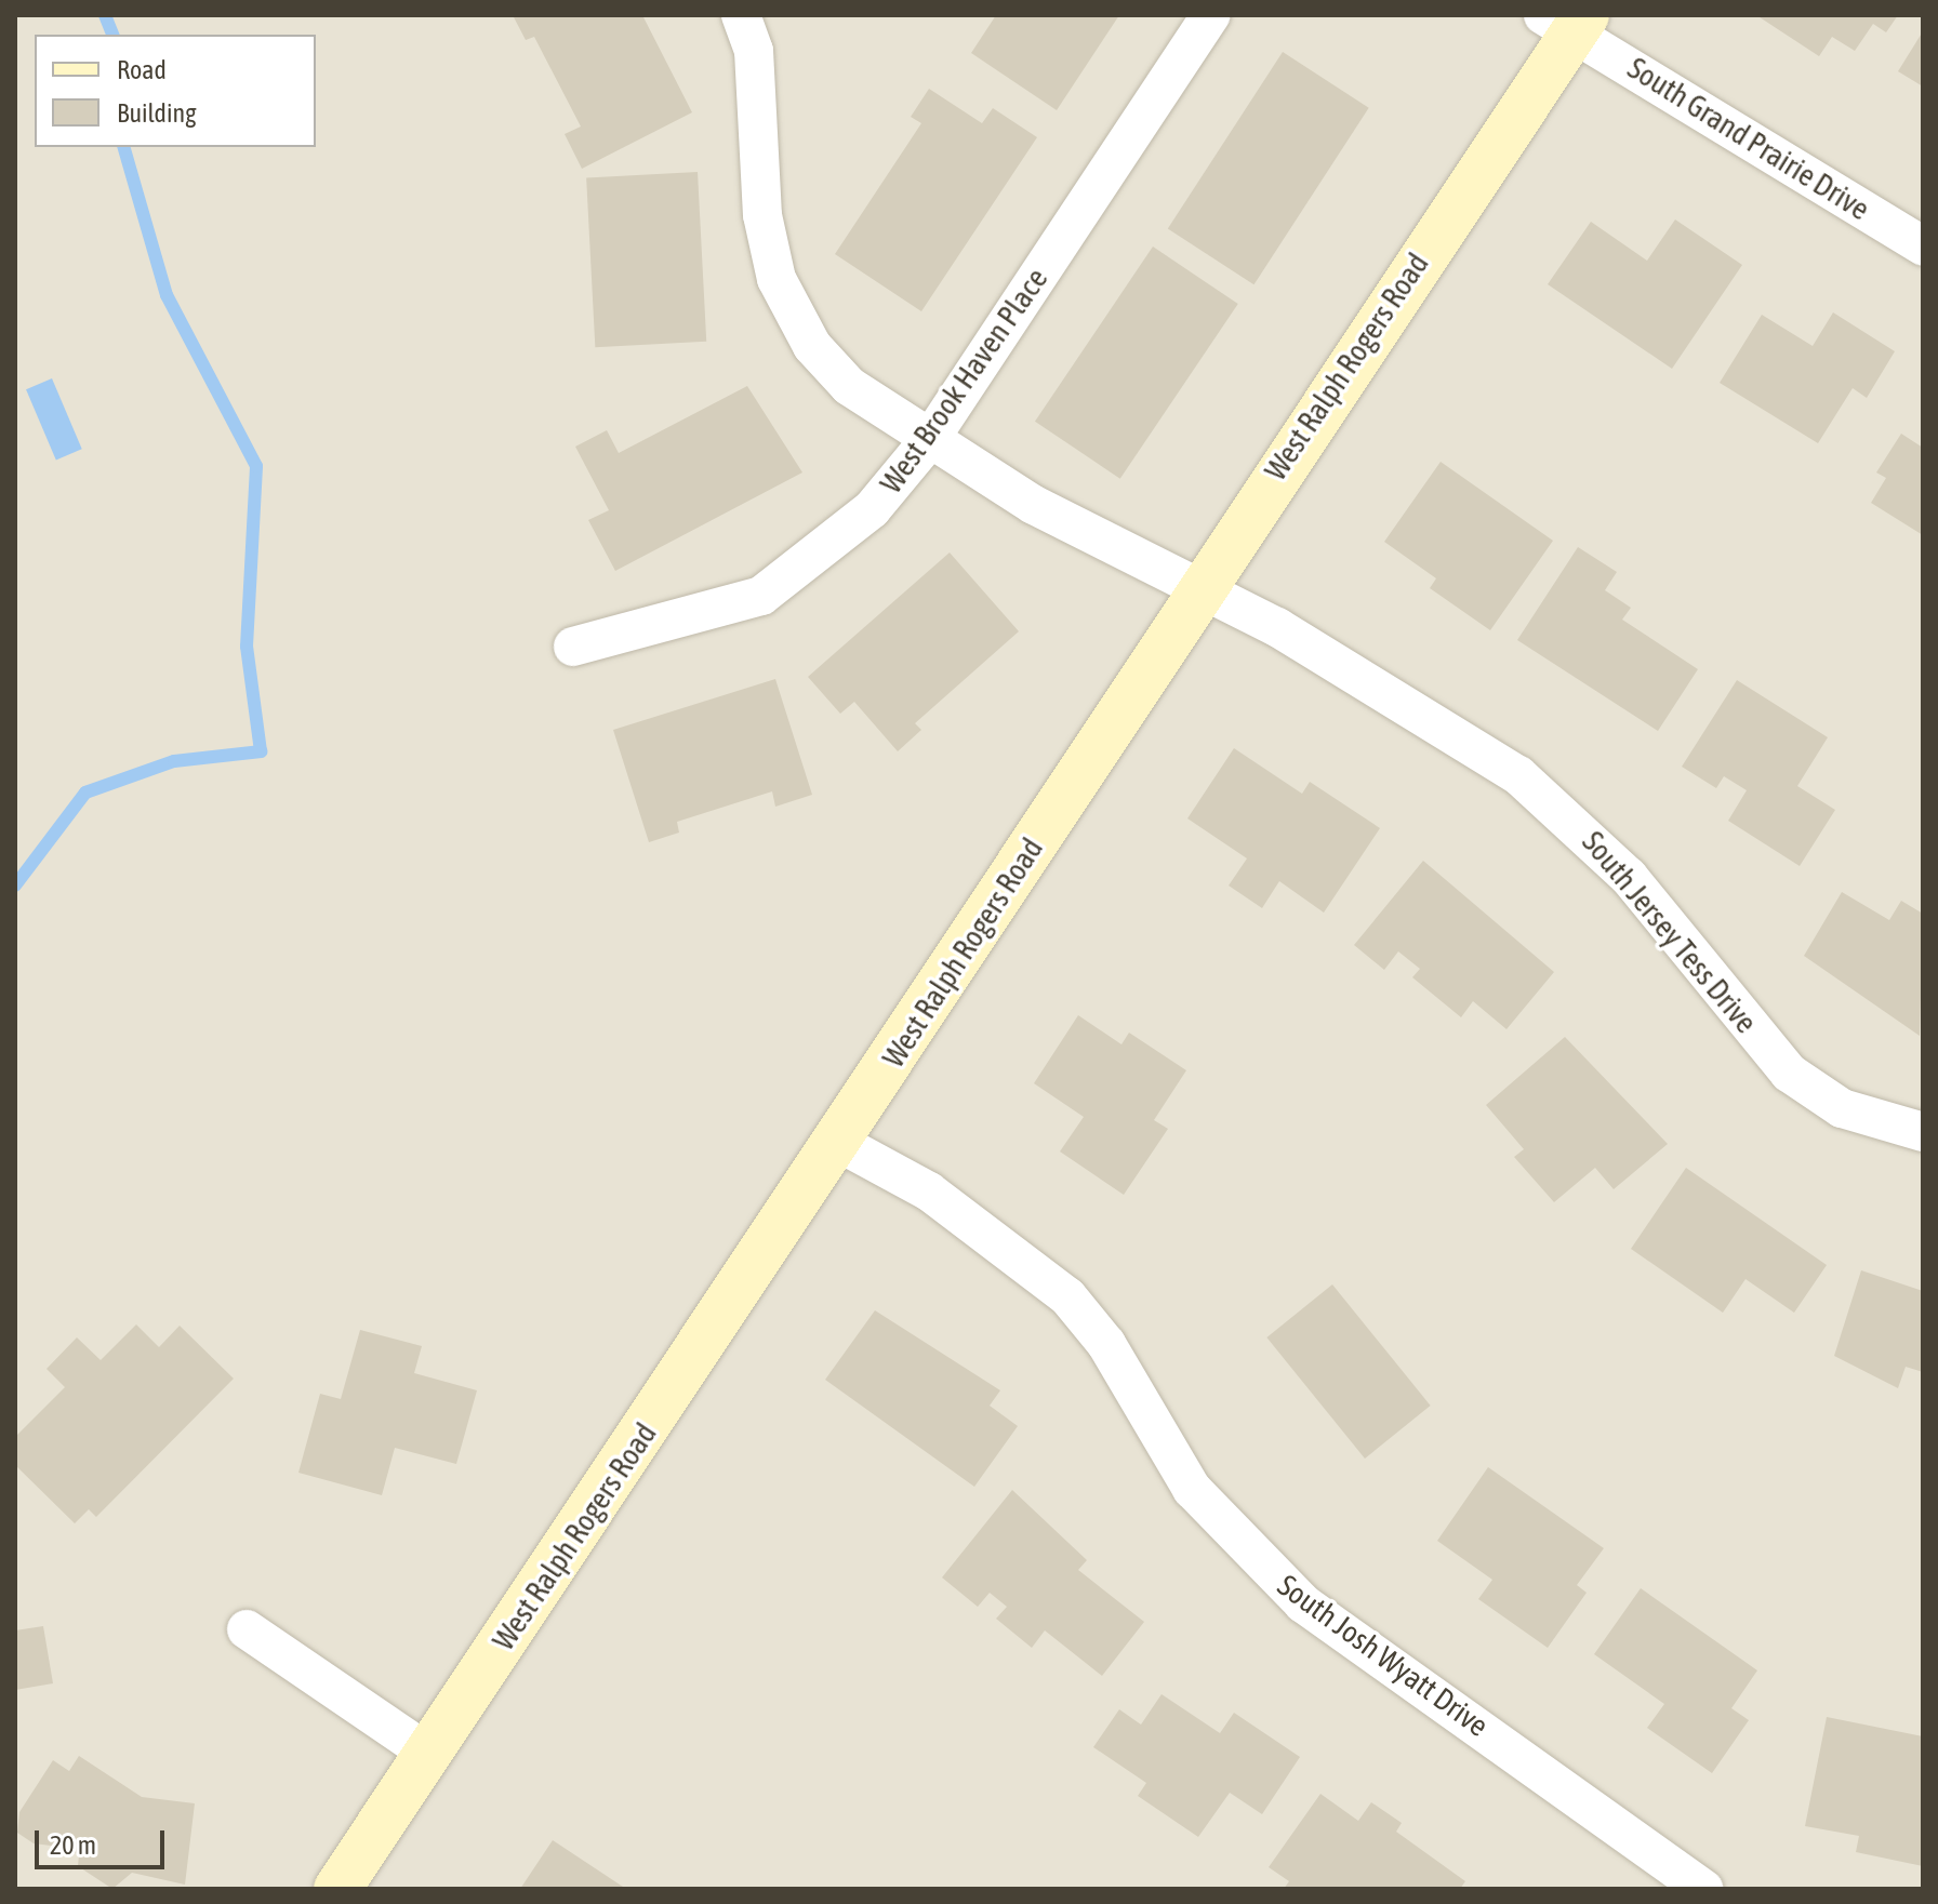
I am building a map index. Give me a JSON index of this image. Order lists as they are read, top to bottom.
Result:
{
  "streets": {
    "street": [
      "South Grand Prairie Drive",
      "West Ralph Rogers Road",
      "West Brook Haven Place",
      "South Jersey Tess Drive",
      "South Josh Wyatt Drive"
    ]
  },
  "crossings": [
    ["South Grand Prairie Drive", "West Ralph Rogers Road"],
    ["West Ralph Rogers Road", "South Jersey Tess Drive"],
    ["West Ralph Rogers Road", "South Josh Wyatt Drive"],
    ["West Brook Haven Place", "South Jersey Tess Drive"]
  ],
  "legend": ["Road", "Building"],
  "scale_bar": "20 m"
}
